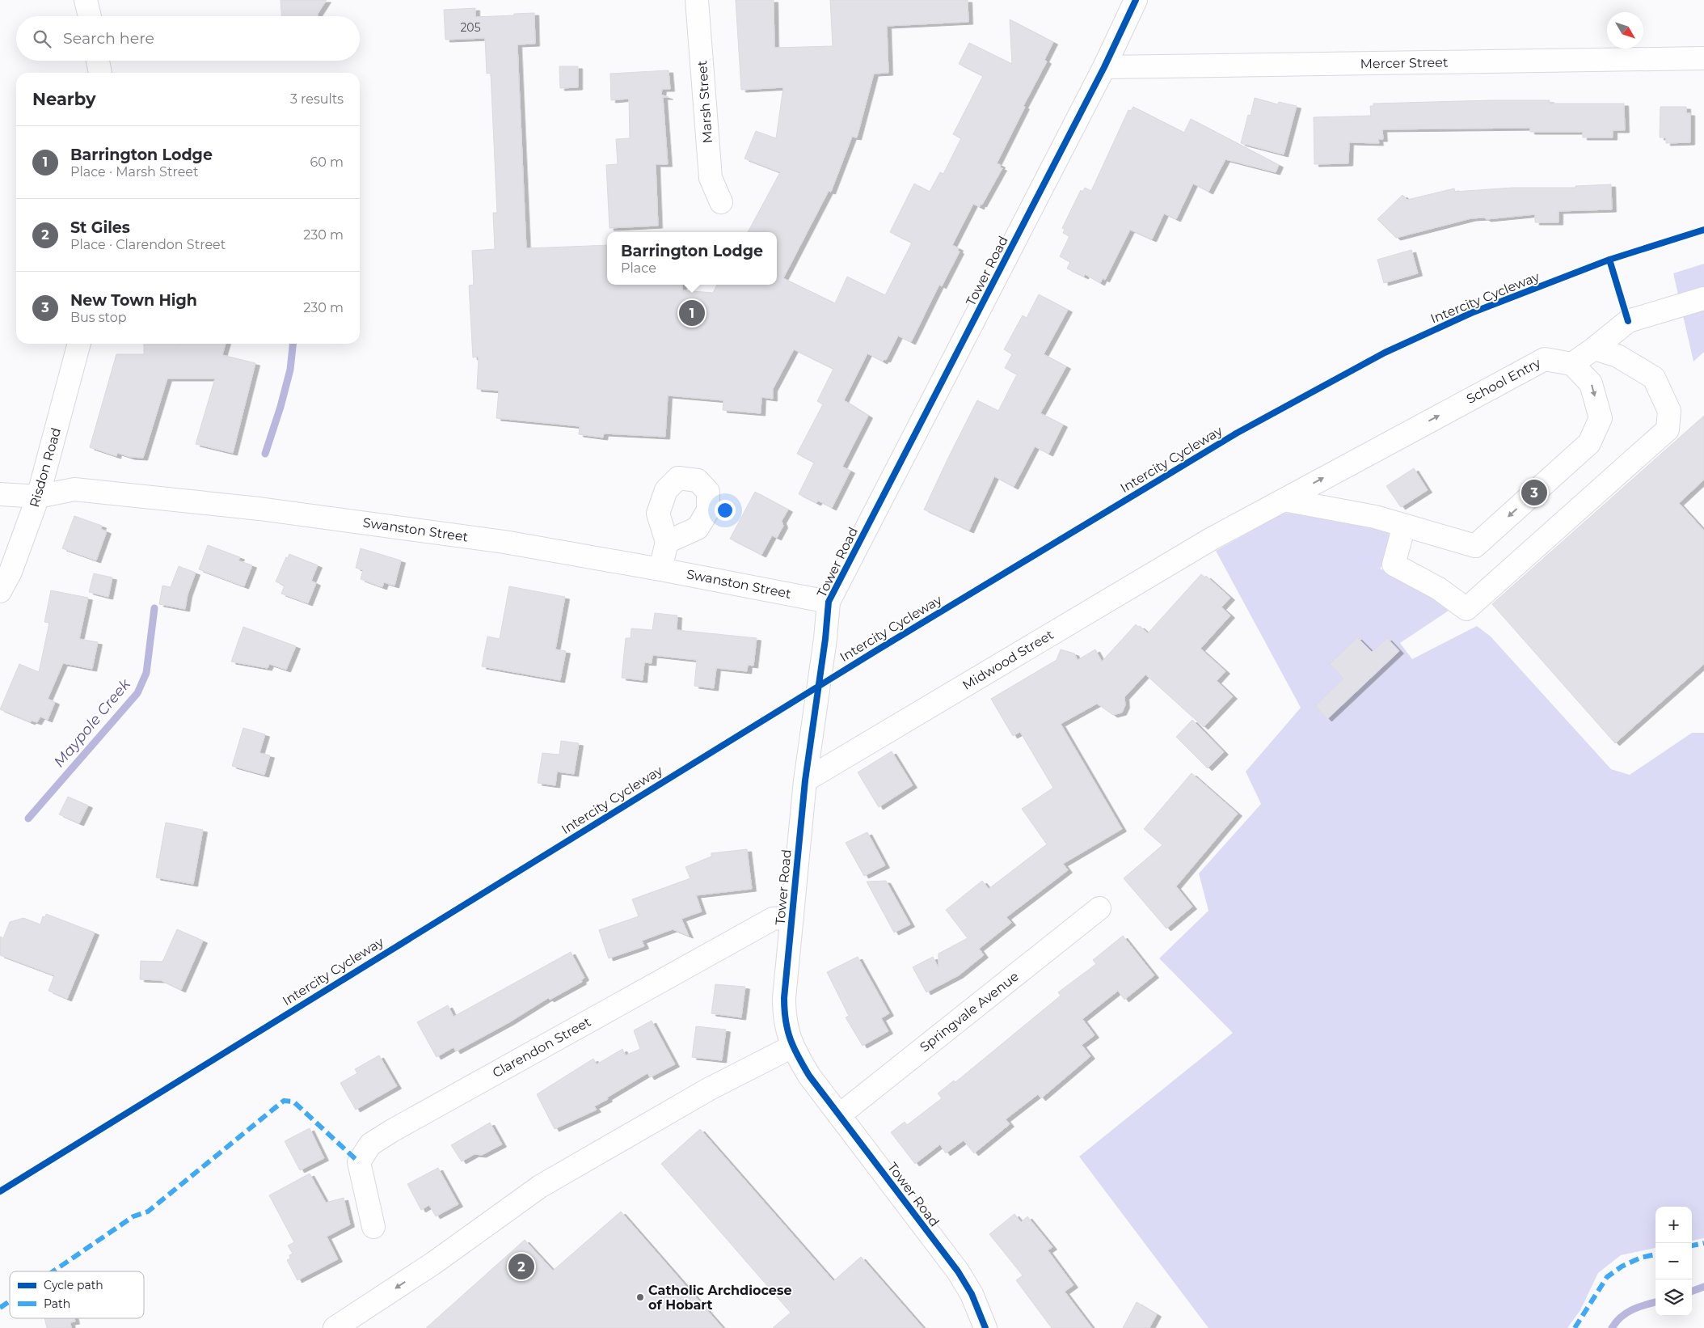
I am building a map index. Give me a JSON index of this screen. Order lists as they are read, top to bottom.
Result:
{
  "streets": {
    "street": [
      "Mercer Street",
      "Marsh Street",
      "Tower Road",
      "School Entry",
      "Risdon Road",
      "Swanston Street",
      "Midwood Street",
      "Springvale Avenue",
      "Clarendon Street"
    ],
    "cycle path": ["Intercity Cycleway"]
  },
  "crossings": [
    ["Mercer Street", "Tower Road"],
    ["Tower Road", "Swanston Street"],
    ["Tower Road", "Midwood Street"],
    ["Tower Road", "Springvale Avenue"],
    ["Tower Road", "Clarendon Street"],
    ["School Entry", "Midwood Street"],
    ["Risdon Road", "Swanston Street"]
  ],
  "one_way": ["School Entry"],
  "water": ["Maypole Creek"],
  "places": ["Catholic Archdiocese of Hobart"],
  "house_numbers": ["205"],
  "legend": ["Cycle path", "Path"],
  "north": "bottom right",
  "page": {
    "search": "Search here",
    "heading": ["Nearby", "3 results"],
    "list": [
      {
        "mark": "1",
        "name": "Barrington Lodge",
        "note": "Place · Marsh Street",
        "value": "60 m"
      },
      {
        "mark": "2",
        "name": "St Giles",
        "note": "Place · Clarendon Street",
        "value": "230 m"
      },
      {
        "mark": "3",
        "name": "New Town High",
        "note": "Bus stop",
        "value": "230 m"
      }
    ],
    "popup": ["Barrington Lodge", "Place"],
    "pins": ["1", "3", "2"],
    "map_buttons": ["+", "−"]
  }
}
